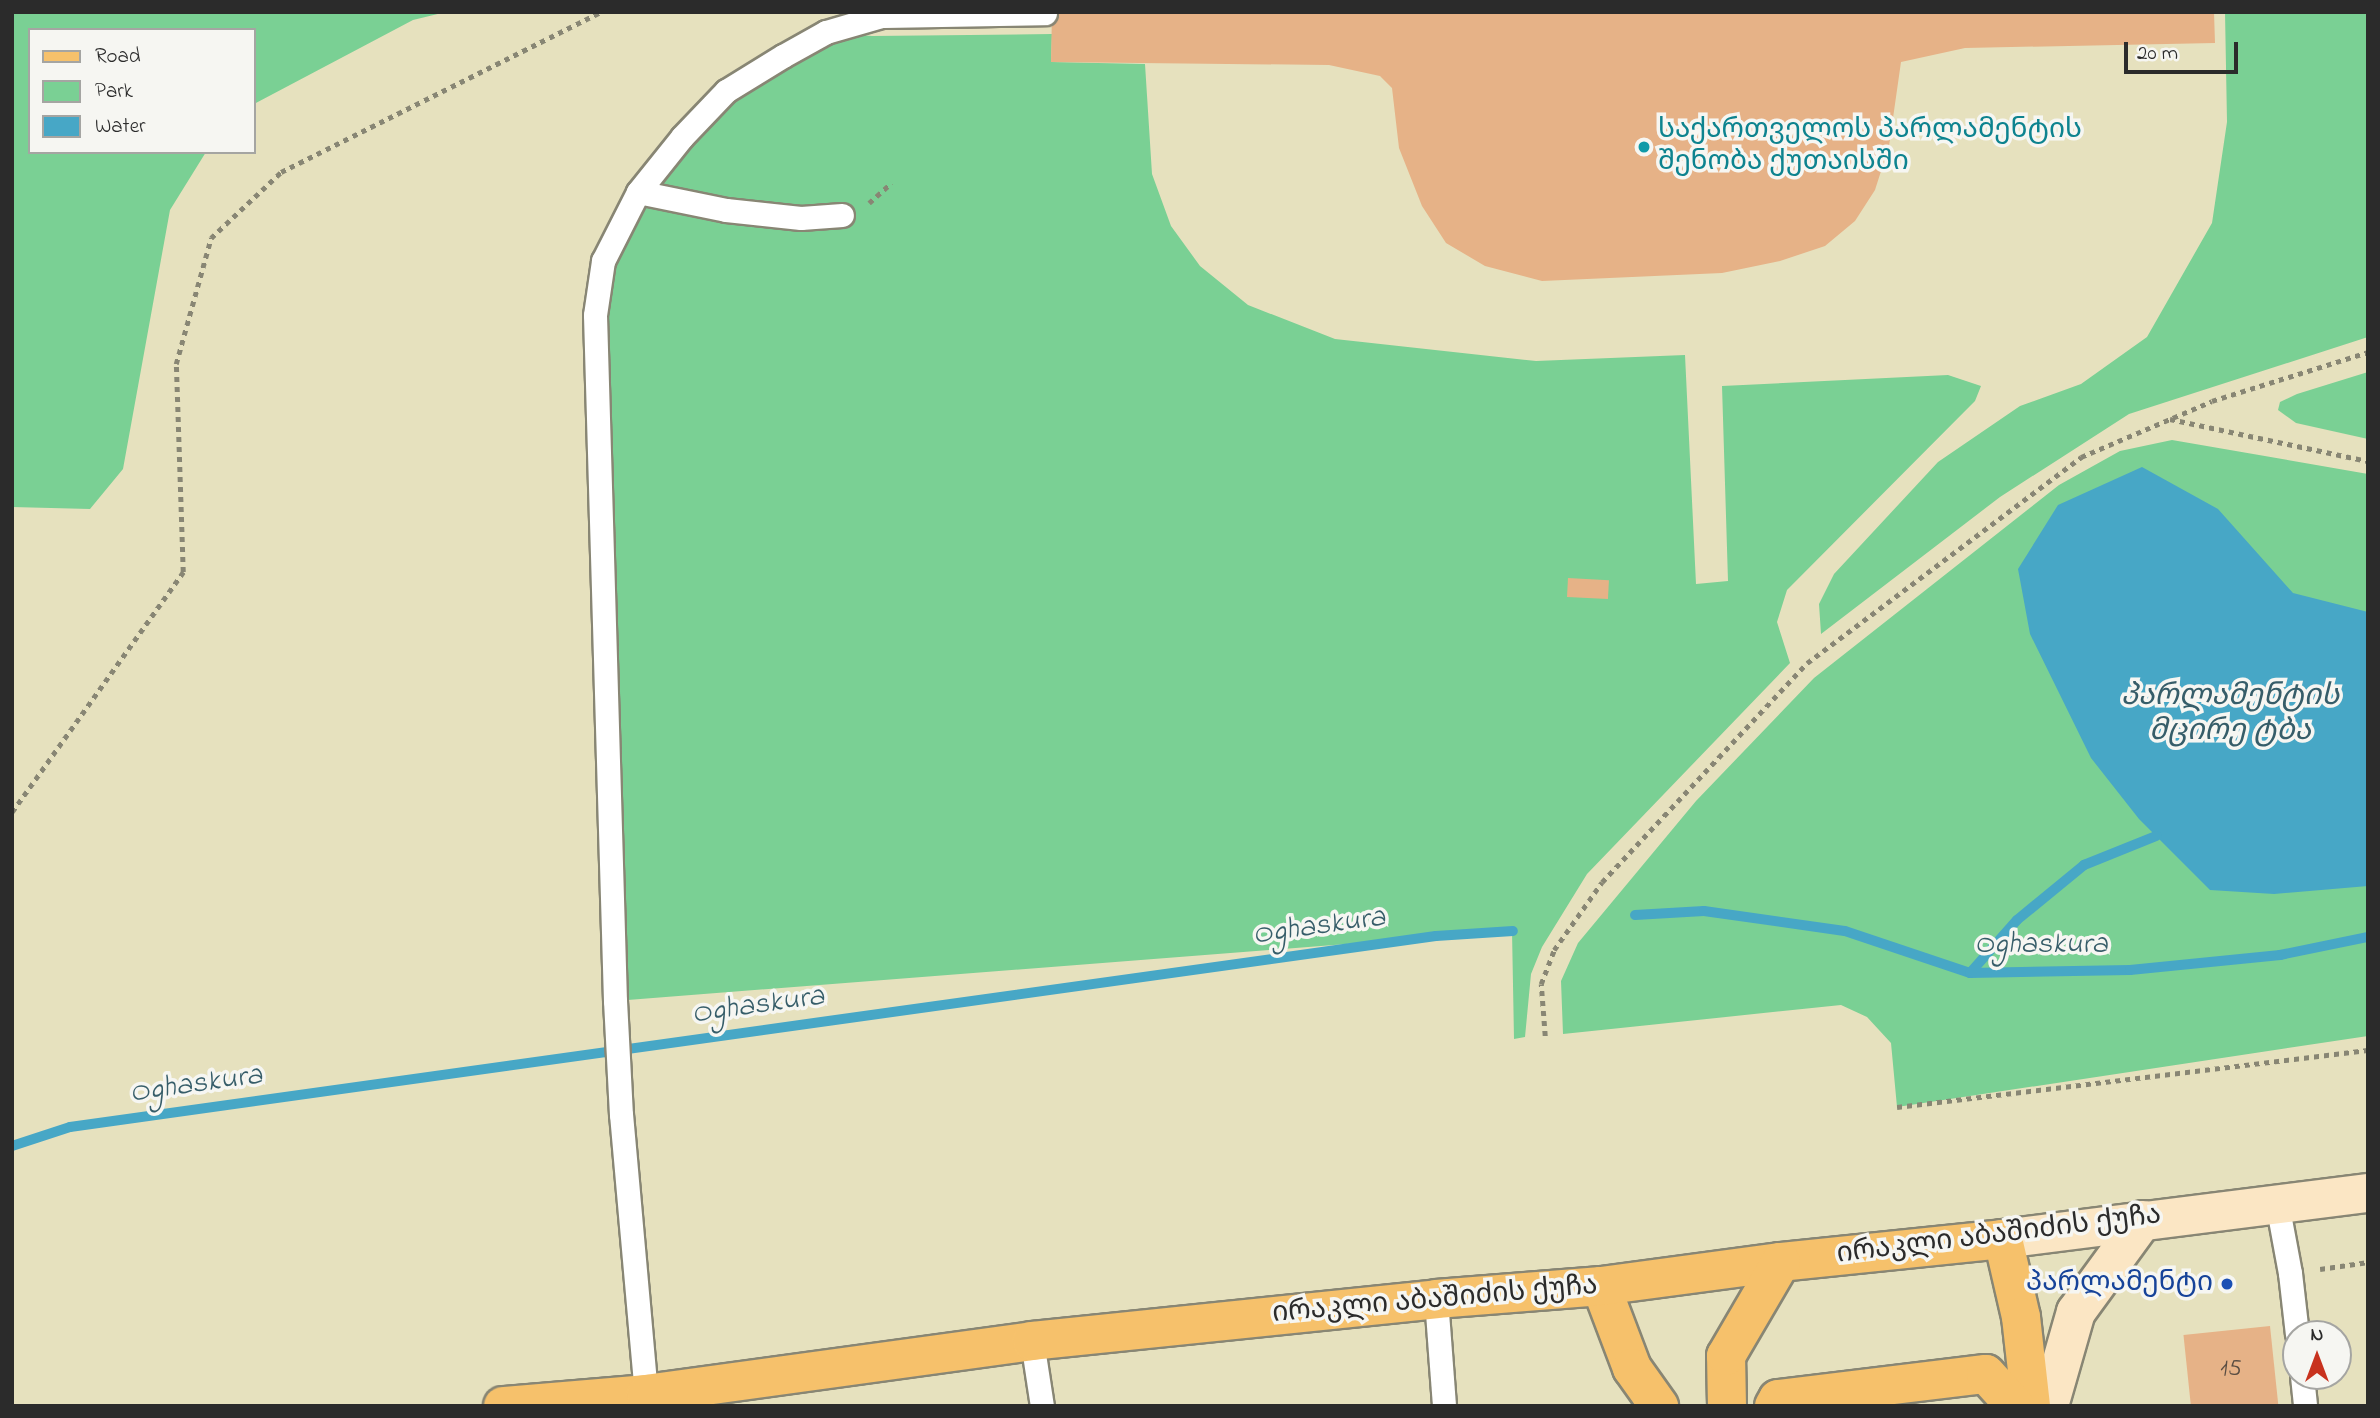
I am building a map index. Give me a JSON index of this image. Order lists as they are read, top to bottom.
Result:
{
  "streets": {
    "main road": ["ირაკლი აბაშიძის ქუჩა"]
  },
  "water": ["პარლამენტის მცირე ტბა", "Oghaskura"],
  "places": ["საქართველოს პარლამენტის შენობა ქუთაისში", "პარლამენტი"],
  "house_numbers": ["15"],
  "legend": ["Road", "Park", "Water"],
  "scale_bar": "20 m",
  "north": "top"
}
